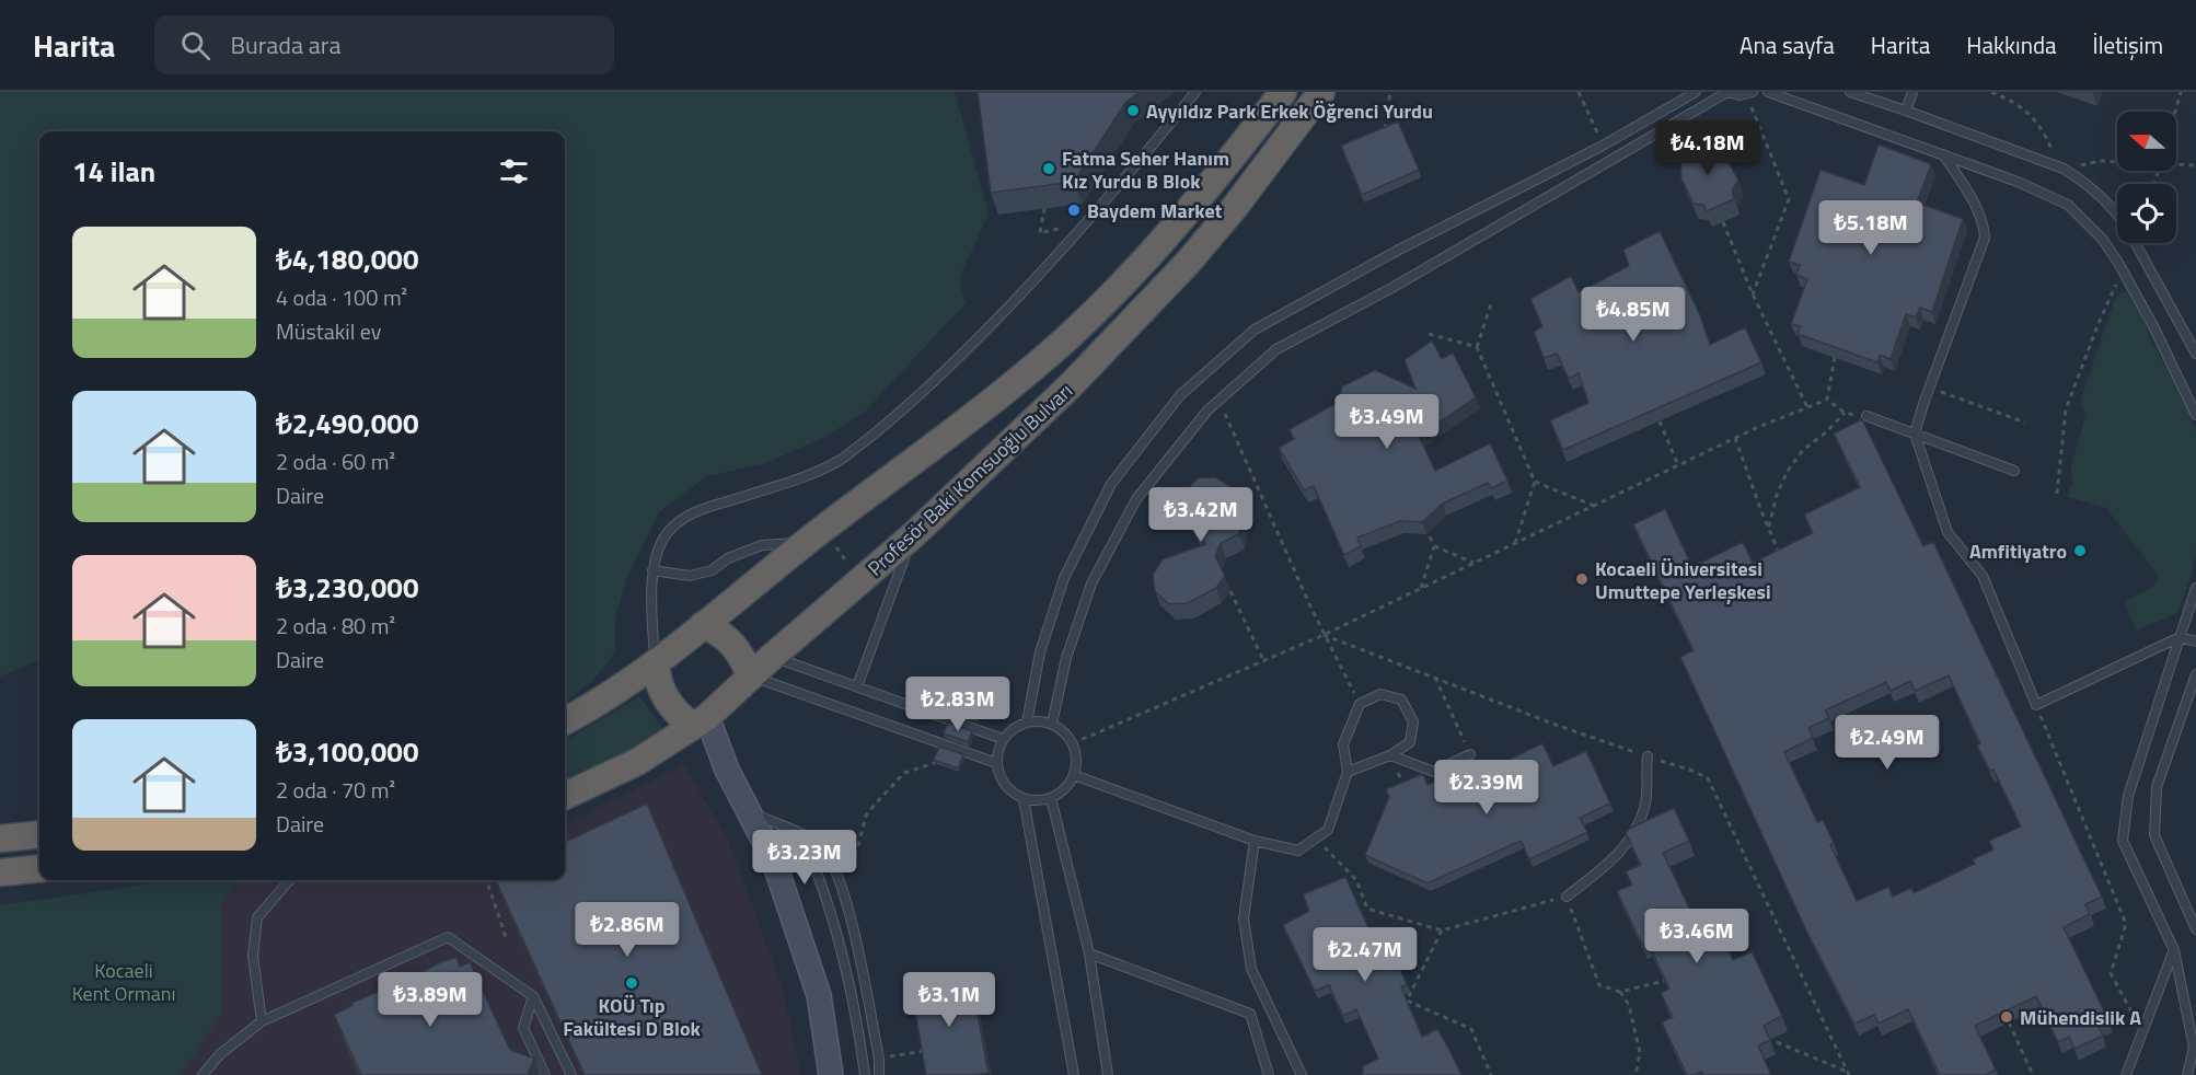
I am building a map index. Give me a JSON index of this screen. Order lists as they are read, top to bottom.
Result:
{
  "streets": {
    "highway": ["Profesör Baki Komsuoğlu Bulvarı"]
  },
  "parks": ["Kocaeli Kent Ormanı"],
  "places": [
    "Ayyıldız Park Erkek Öğrenci Yurdu",
    "Fatma Seher Hanım Kız Yurdu B Blok",
    "Baydem Market",
    "Amfitiyatro",
    "Kocaeli Üniversitesi Umuttepe Yerleşkesi",
    "KOÜ Tıp Fakültesi D Blok",
    "Mühendislik A"
  ],
  "north": "left",
  "page": {
    "header": "Harita",
    "search": "Burada ara",
    "nav": [
      "Ana sayfa",
      "Harita",
      "Hakkında",
      "İletişim"
    ],
    "price": [
      "₺4.18M",
      "₺5.18M",
      "₺4.85M",
      "₺3.49M",
      "₺3.42M",
      "₺2.83M",
      "₺2.49M",
      "₺2.39M",
      "₺3.23M",
      "₺2.86M",
      "₺3.46M",
      "₺2.47M",
      "₺3.89M",
      "₺3.1M"
    ],
    "heading": "14 ilan",
    "list": [
      {
        "name": "₺4,180,000",
        "note": "4 oda · 100 m² · Müstakil ev"
      },
      {
        "name": "₺2,490,000",
        "note": "2 oda · 60 m² · Daire"
      },
      {
        "name": "₺3,230,000",
        "note": "2 oda · 80 m² · Daire"
      },
      {
        "name": "₺3,100,000",
        "note": "2 oda · 70 m² · Daire"
      }
    ]
  }
}
